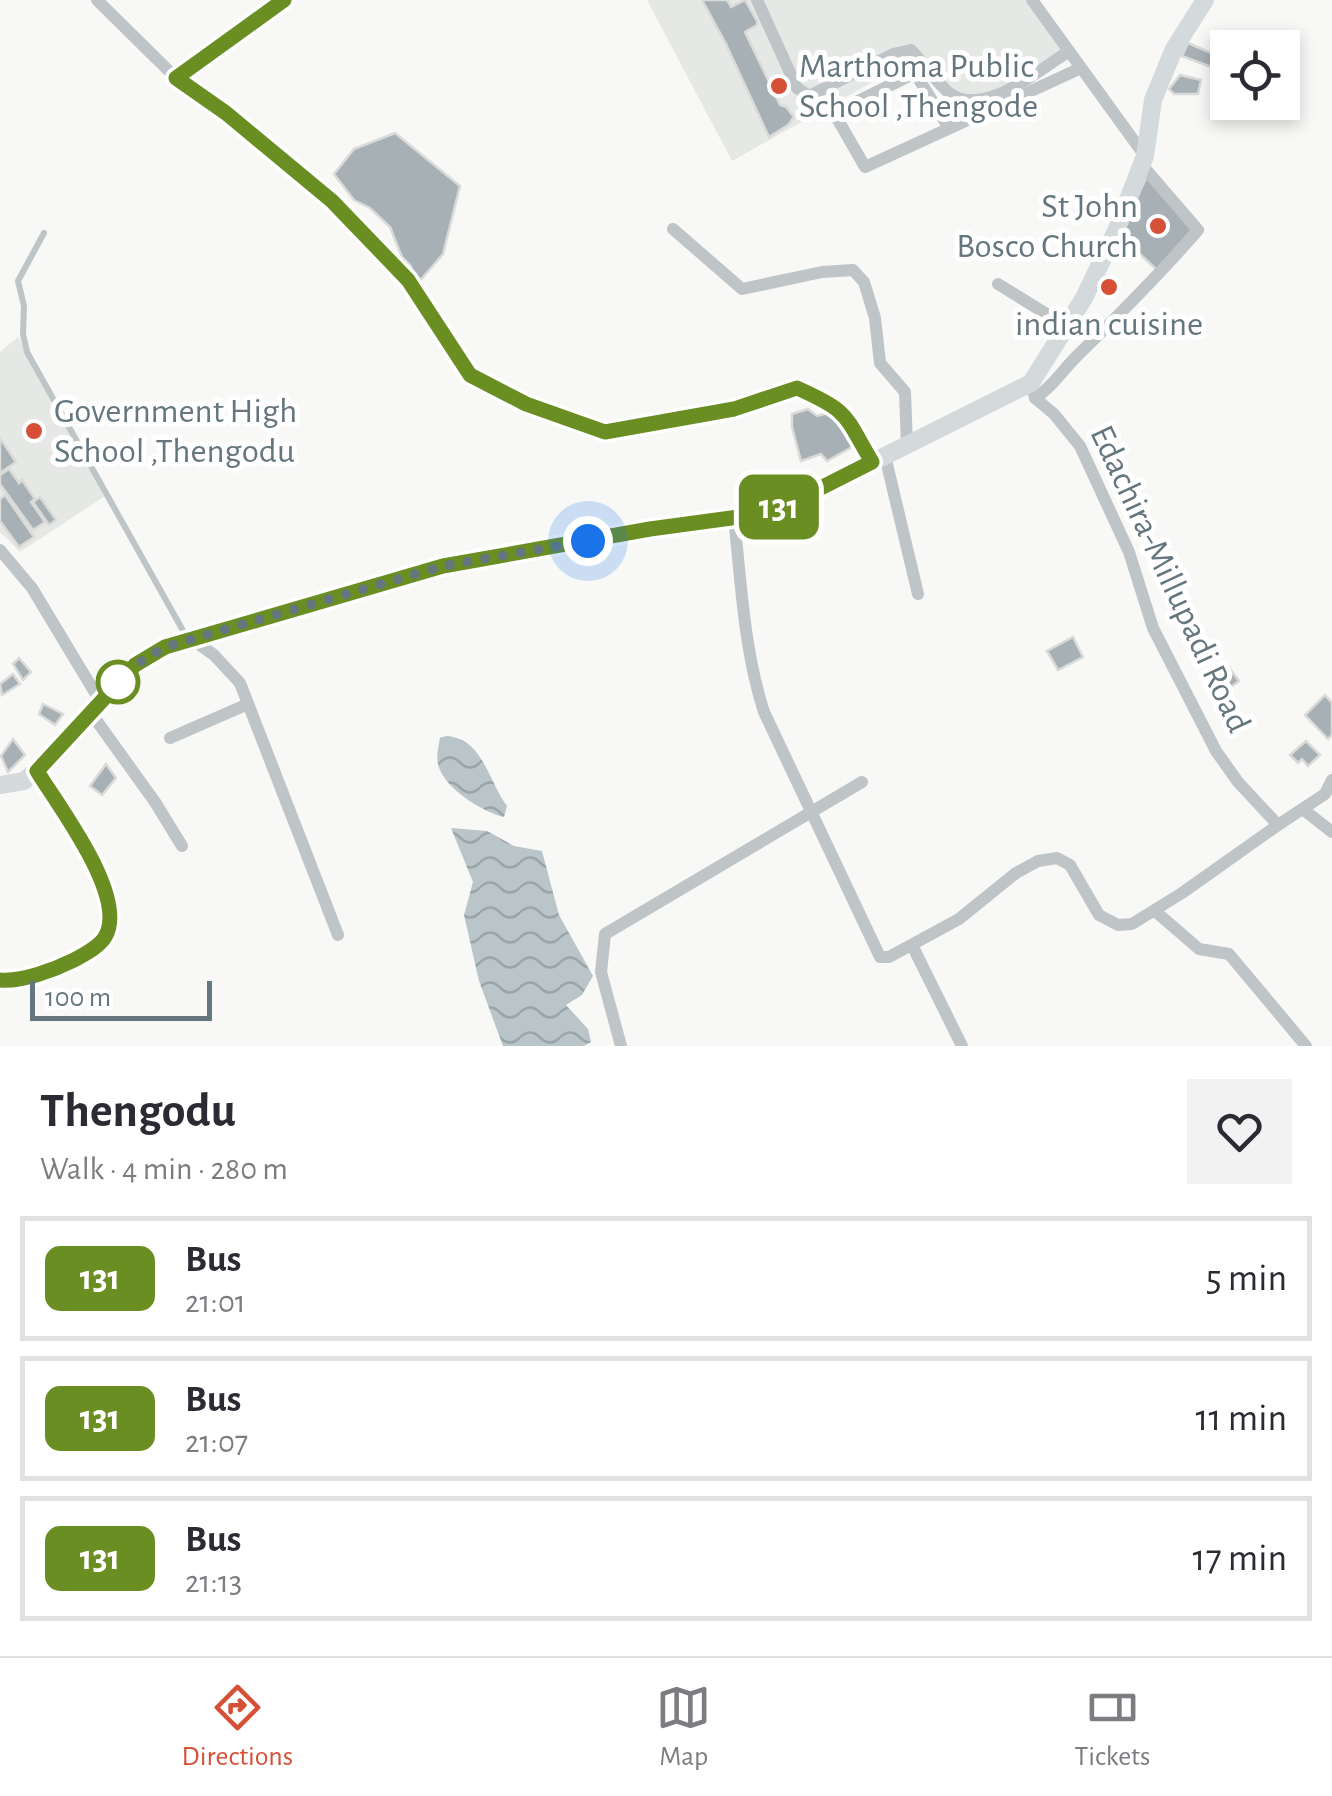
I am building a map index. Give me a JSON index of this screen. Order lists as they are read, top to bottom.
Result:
{
  "streets": {
    "street": ["Edachira-Millupadi Road"]
  },
  "places": [
    "Marthoma Public School ,Thengode",
    "St John Bosco Church",
    "indian cuisine",
    "Government High School ,Thengodu"
  ],
  "lines": ["bus line 131"],
  "scale_bar": "100 m",
  "page": {
    "on_map": "131",
    "scale": "100 m",
    "heading": ["Thengodu", "Walk · 4 min · 280 m"],
    "list": [
      {
        "mark": "131",
        "name": "Bus",
        "note": "21:01",
        "value": "5 min"
      },
      {
        "mark": "131",
        "name": "Bus",
        "note": "21:07",
        "value": "11 min"
      },
      {
        "mark": "131",
        "name": "Bus",
        "note": "21:13",
        "value": "17 min"
      }
    ],
    "tabs": ["Directions", "Map", "Tickets"]
  }
}
